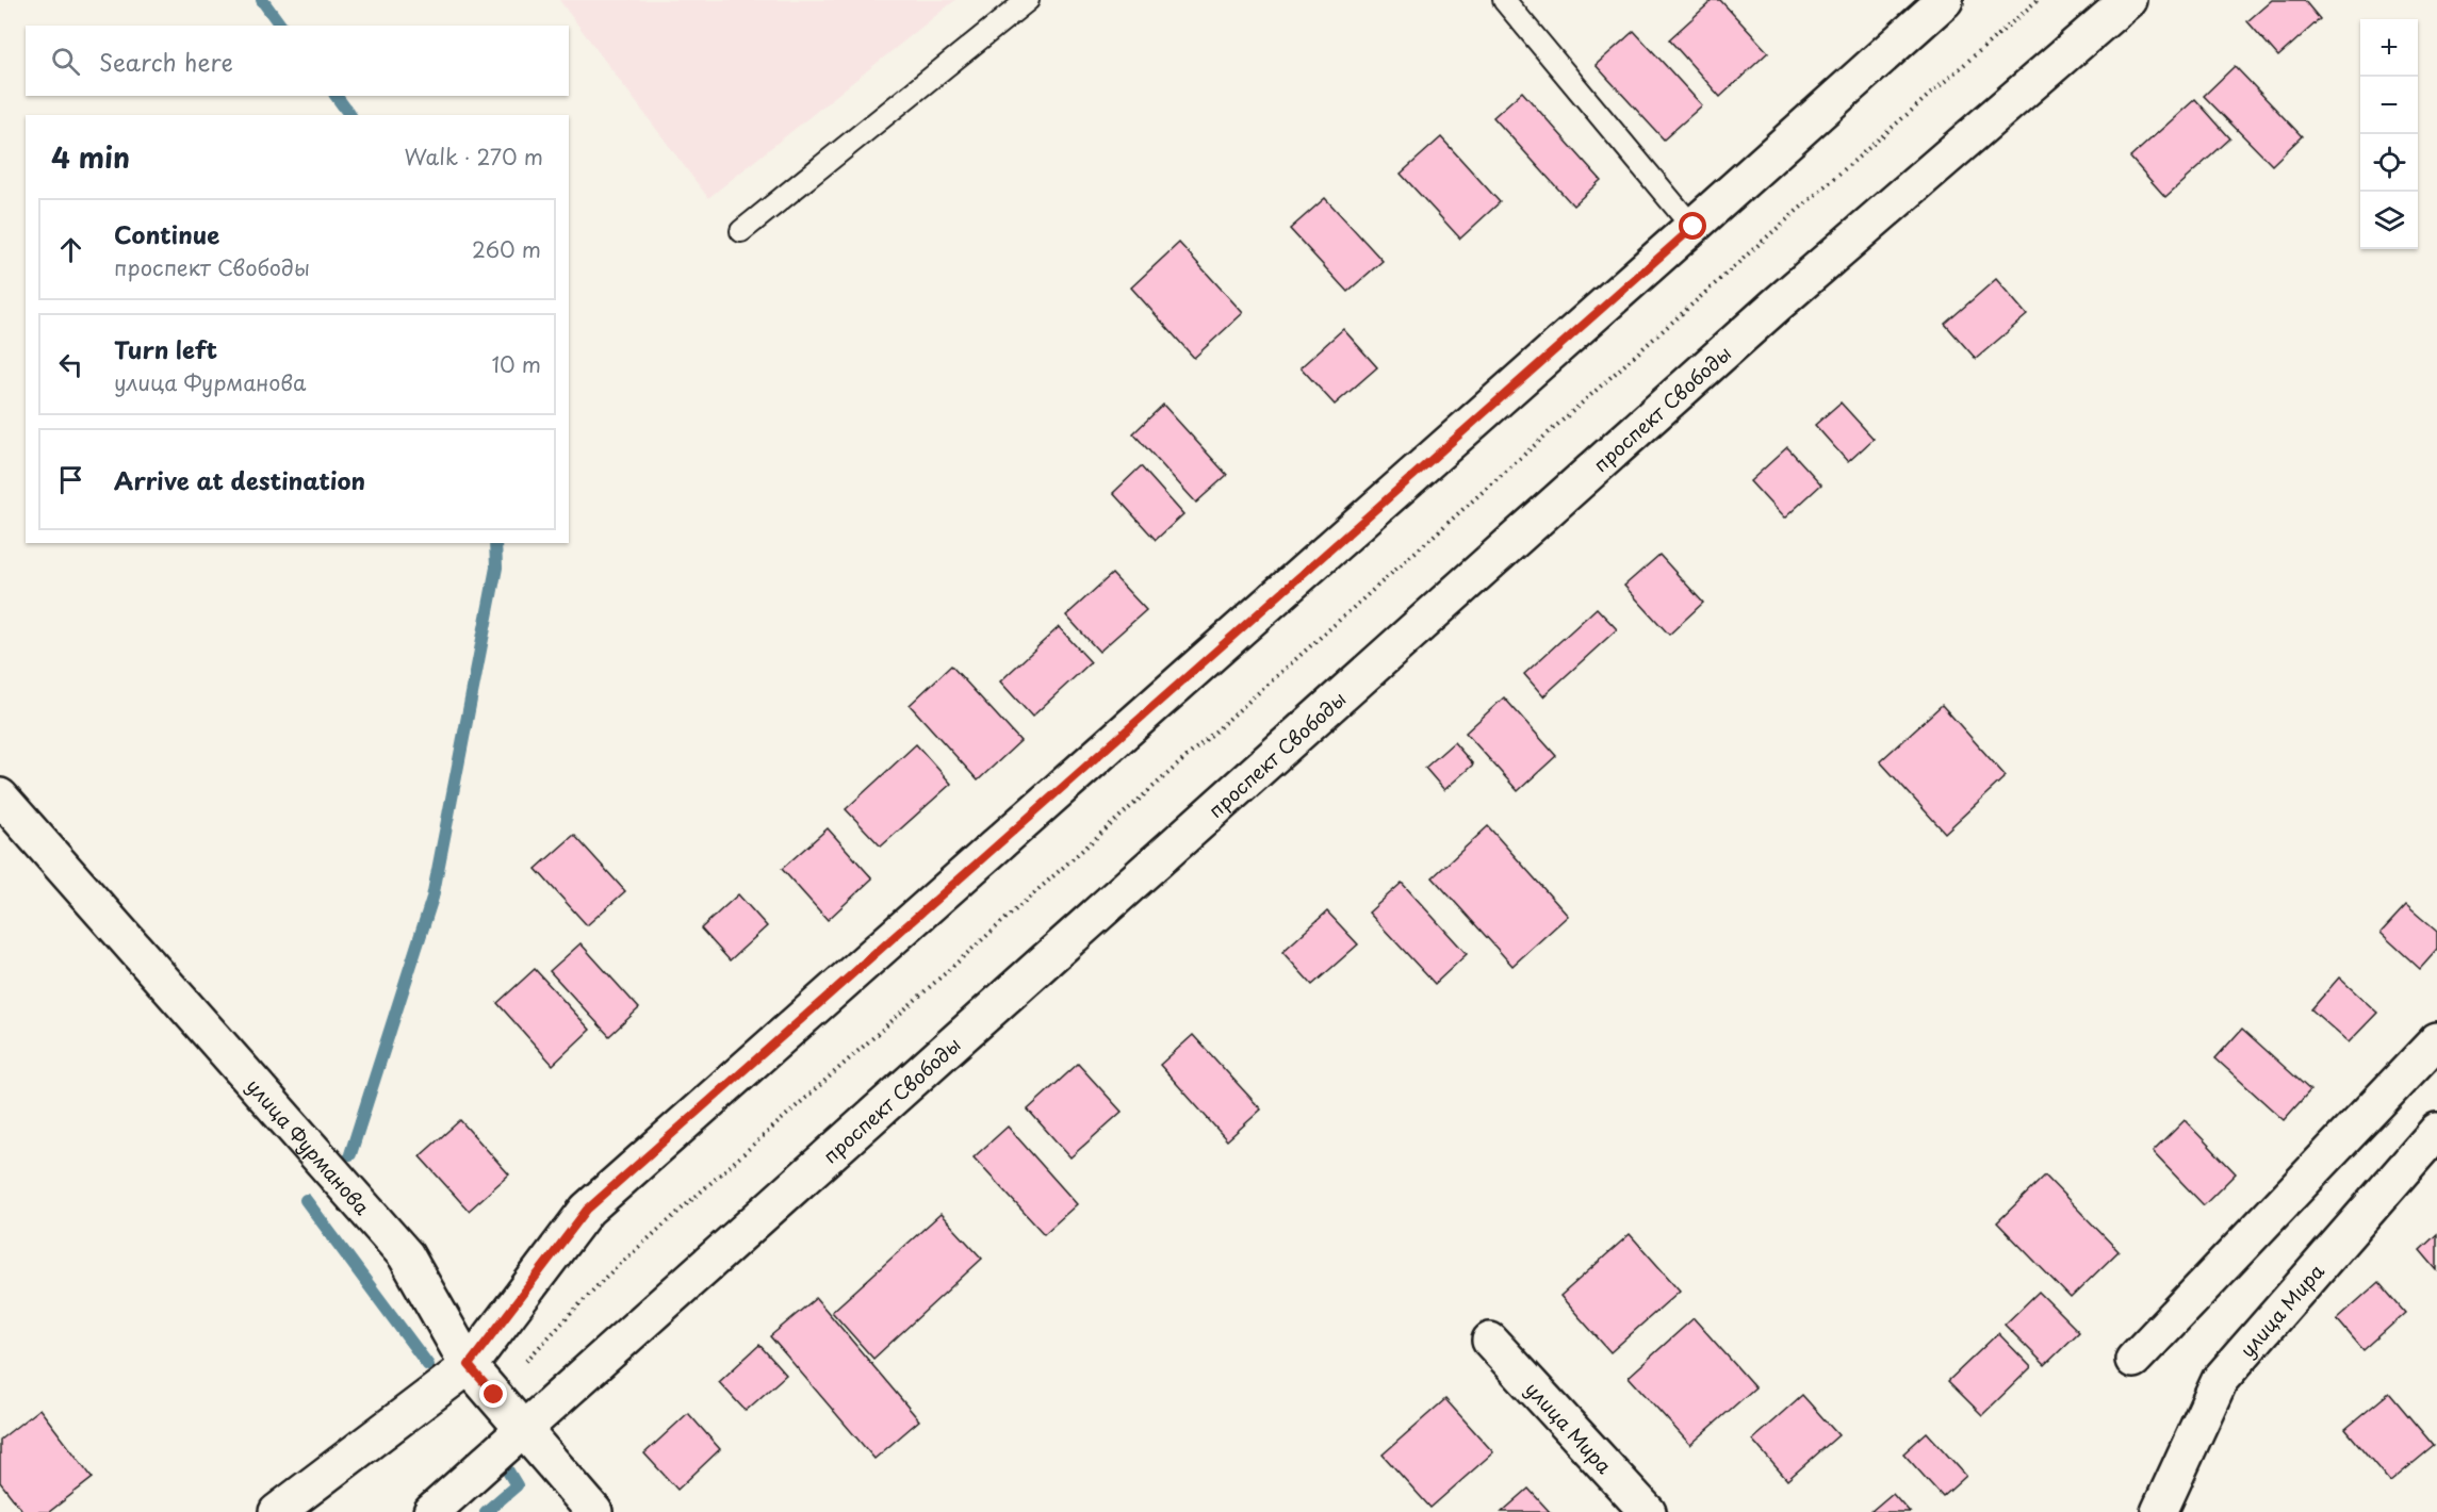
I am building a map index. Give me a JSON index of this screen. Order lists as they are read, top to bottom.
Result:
{
  "streets": {
    "street": ["проспект Свободы", "улица Фурманова", "улица Мира"]
  },
  "crossings": [
    ["проспект Свободы", "улица Фурманова"]
  ],
  "page": {
    "map_buttons": ["+", "−"],
    "search": "Search here",
    "heading": ["4 min", "Walk · 270 m"],
    "list": [
      ["Continue", "проспект Свободы", "260 m"],
      ["Turn left", "улица Фурманова", "10 m"],
      "Arrive at destination"
    ]
  }
}
